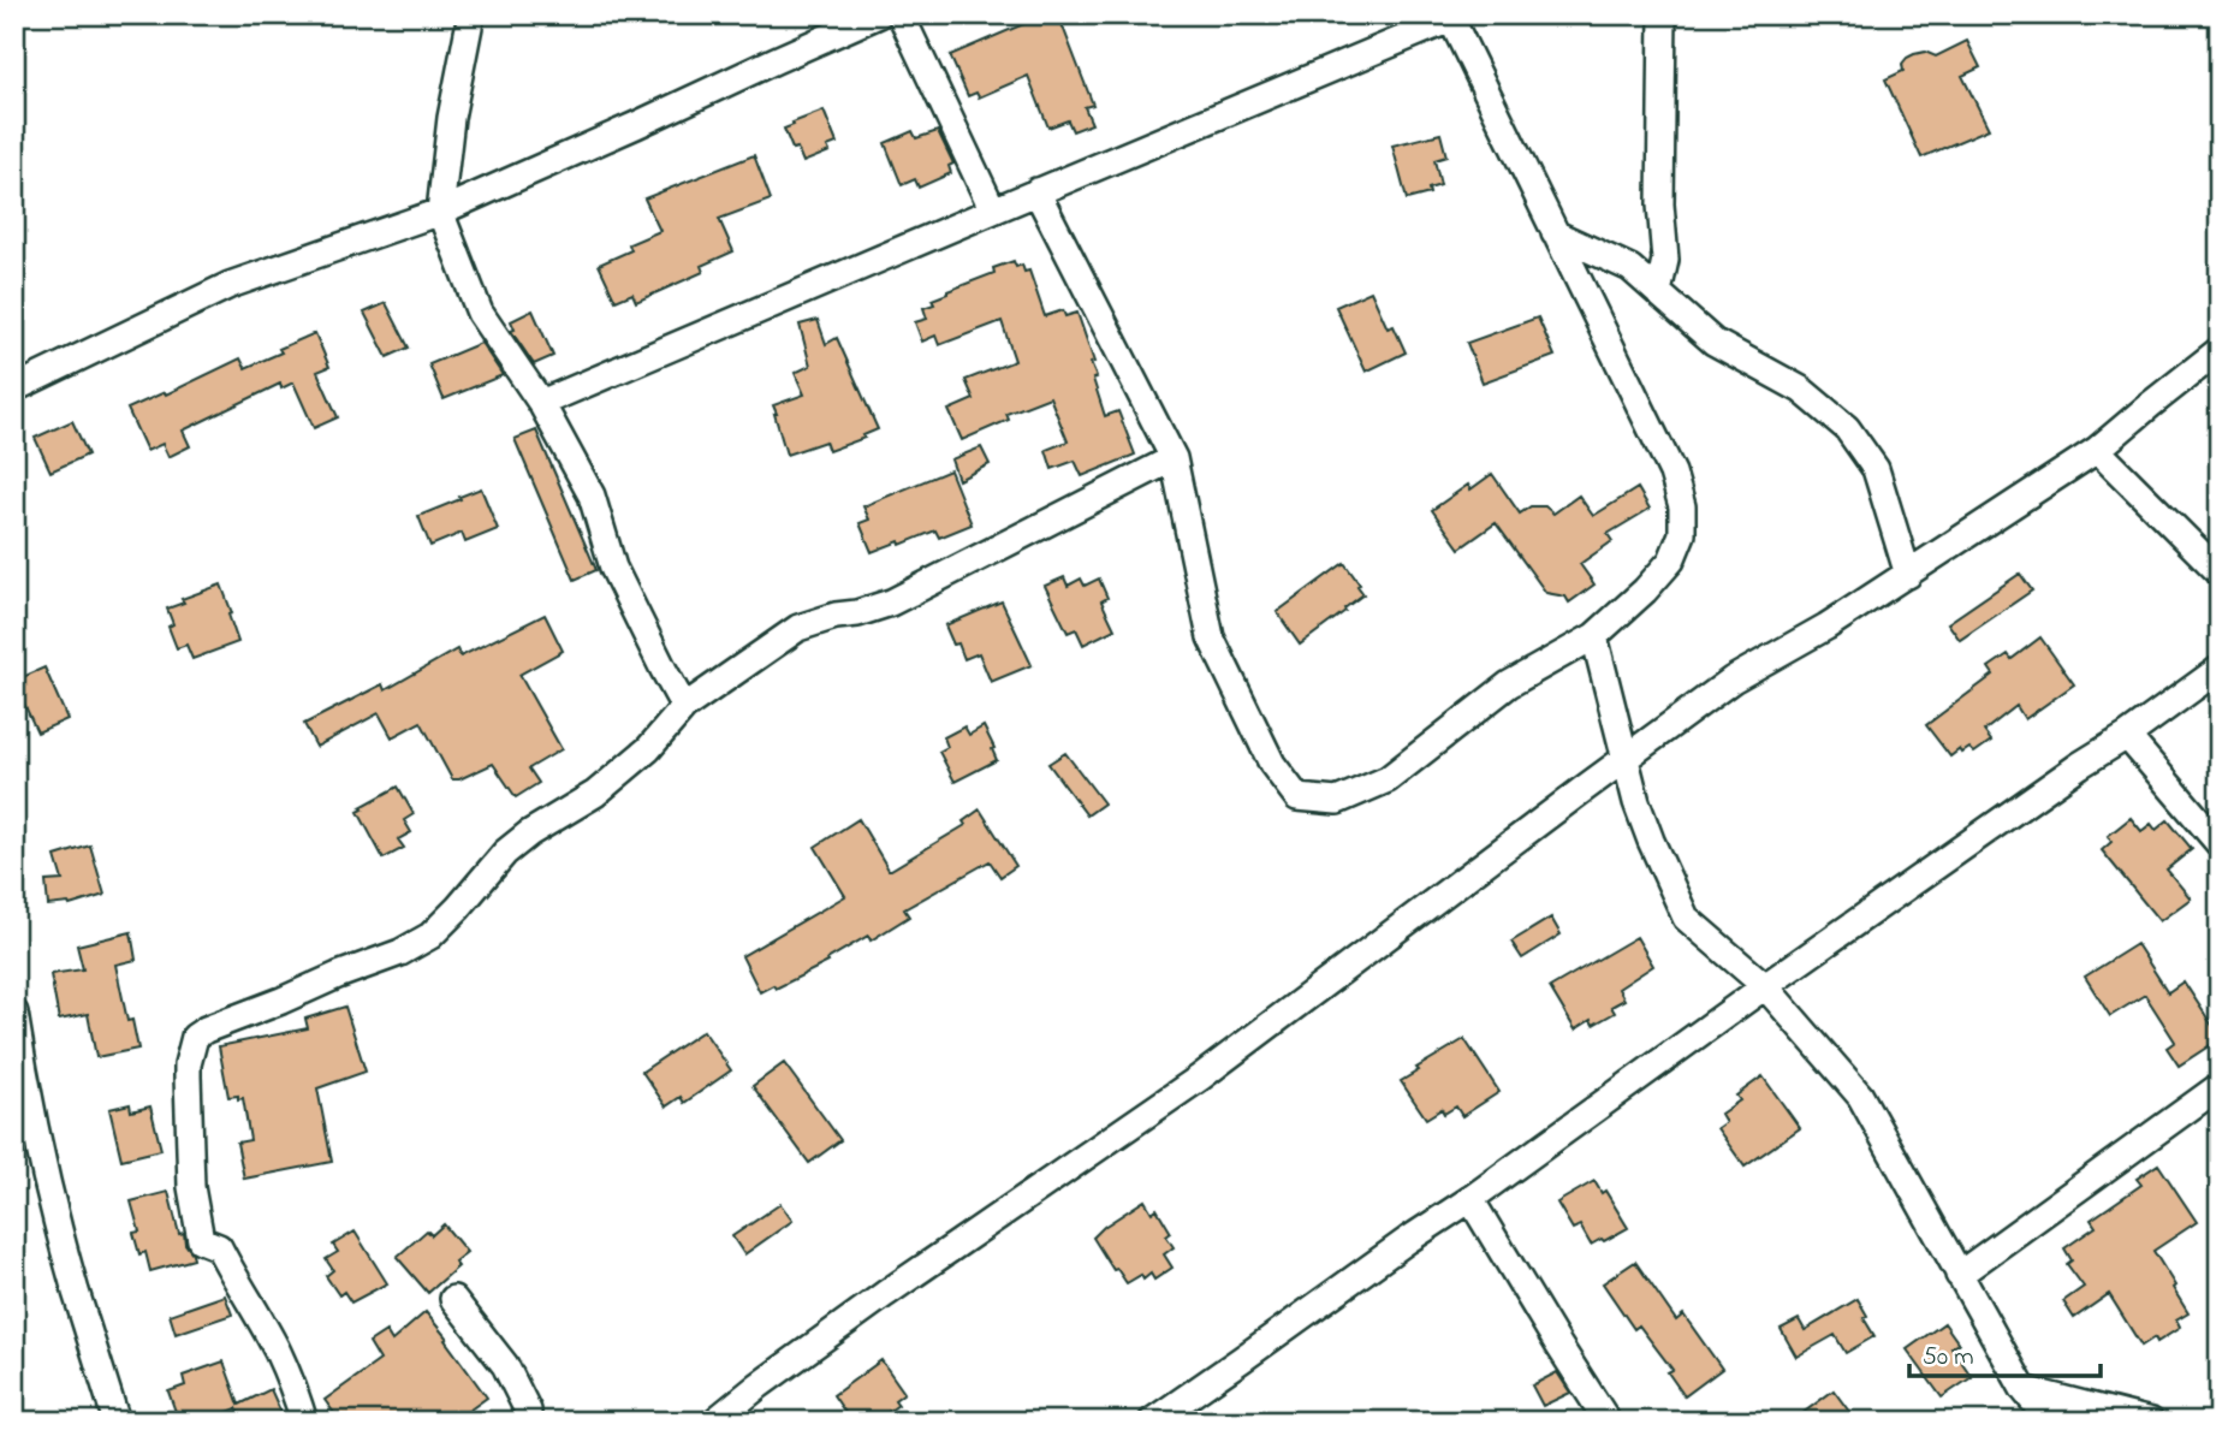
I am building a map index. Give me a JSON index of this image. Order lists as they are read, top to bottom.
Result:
{
  "scale_bar": "50 m"
}
